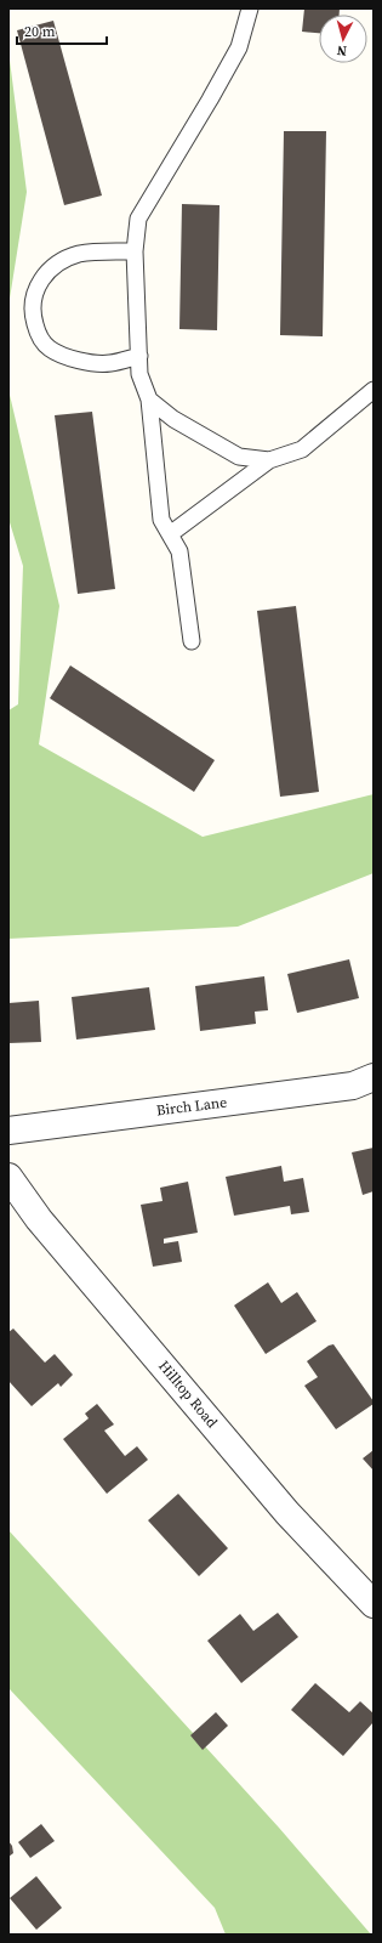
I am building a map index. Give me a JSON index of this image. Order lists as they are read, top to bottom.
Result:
{
  "streets": {
    "street": ["Birch Lane", "Hilltop Road"]
  },
  "scale_bar": "20 m",
  "north": "bottom"
}
